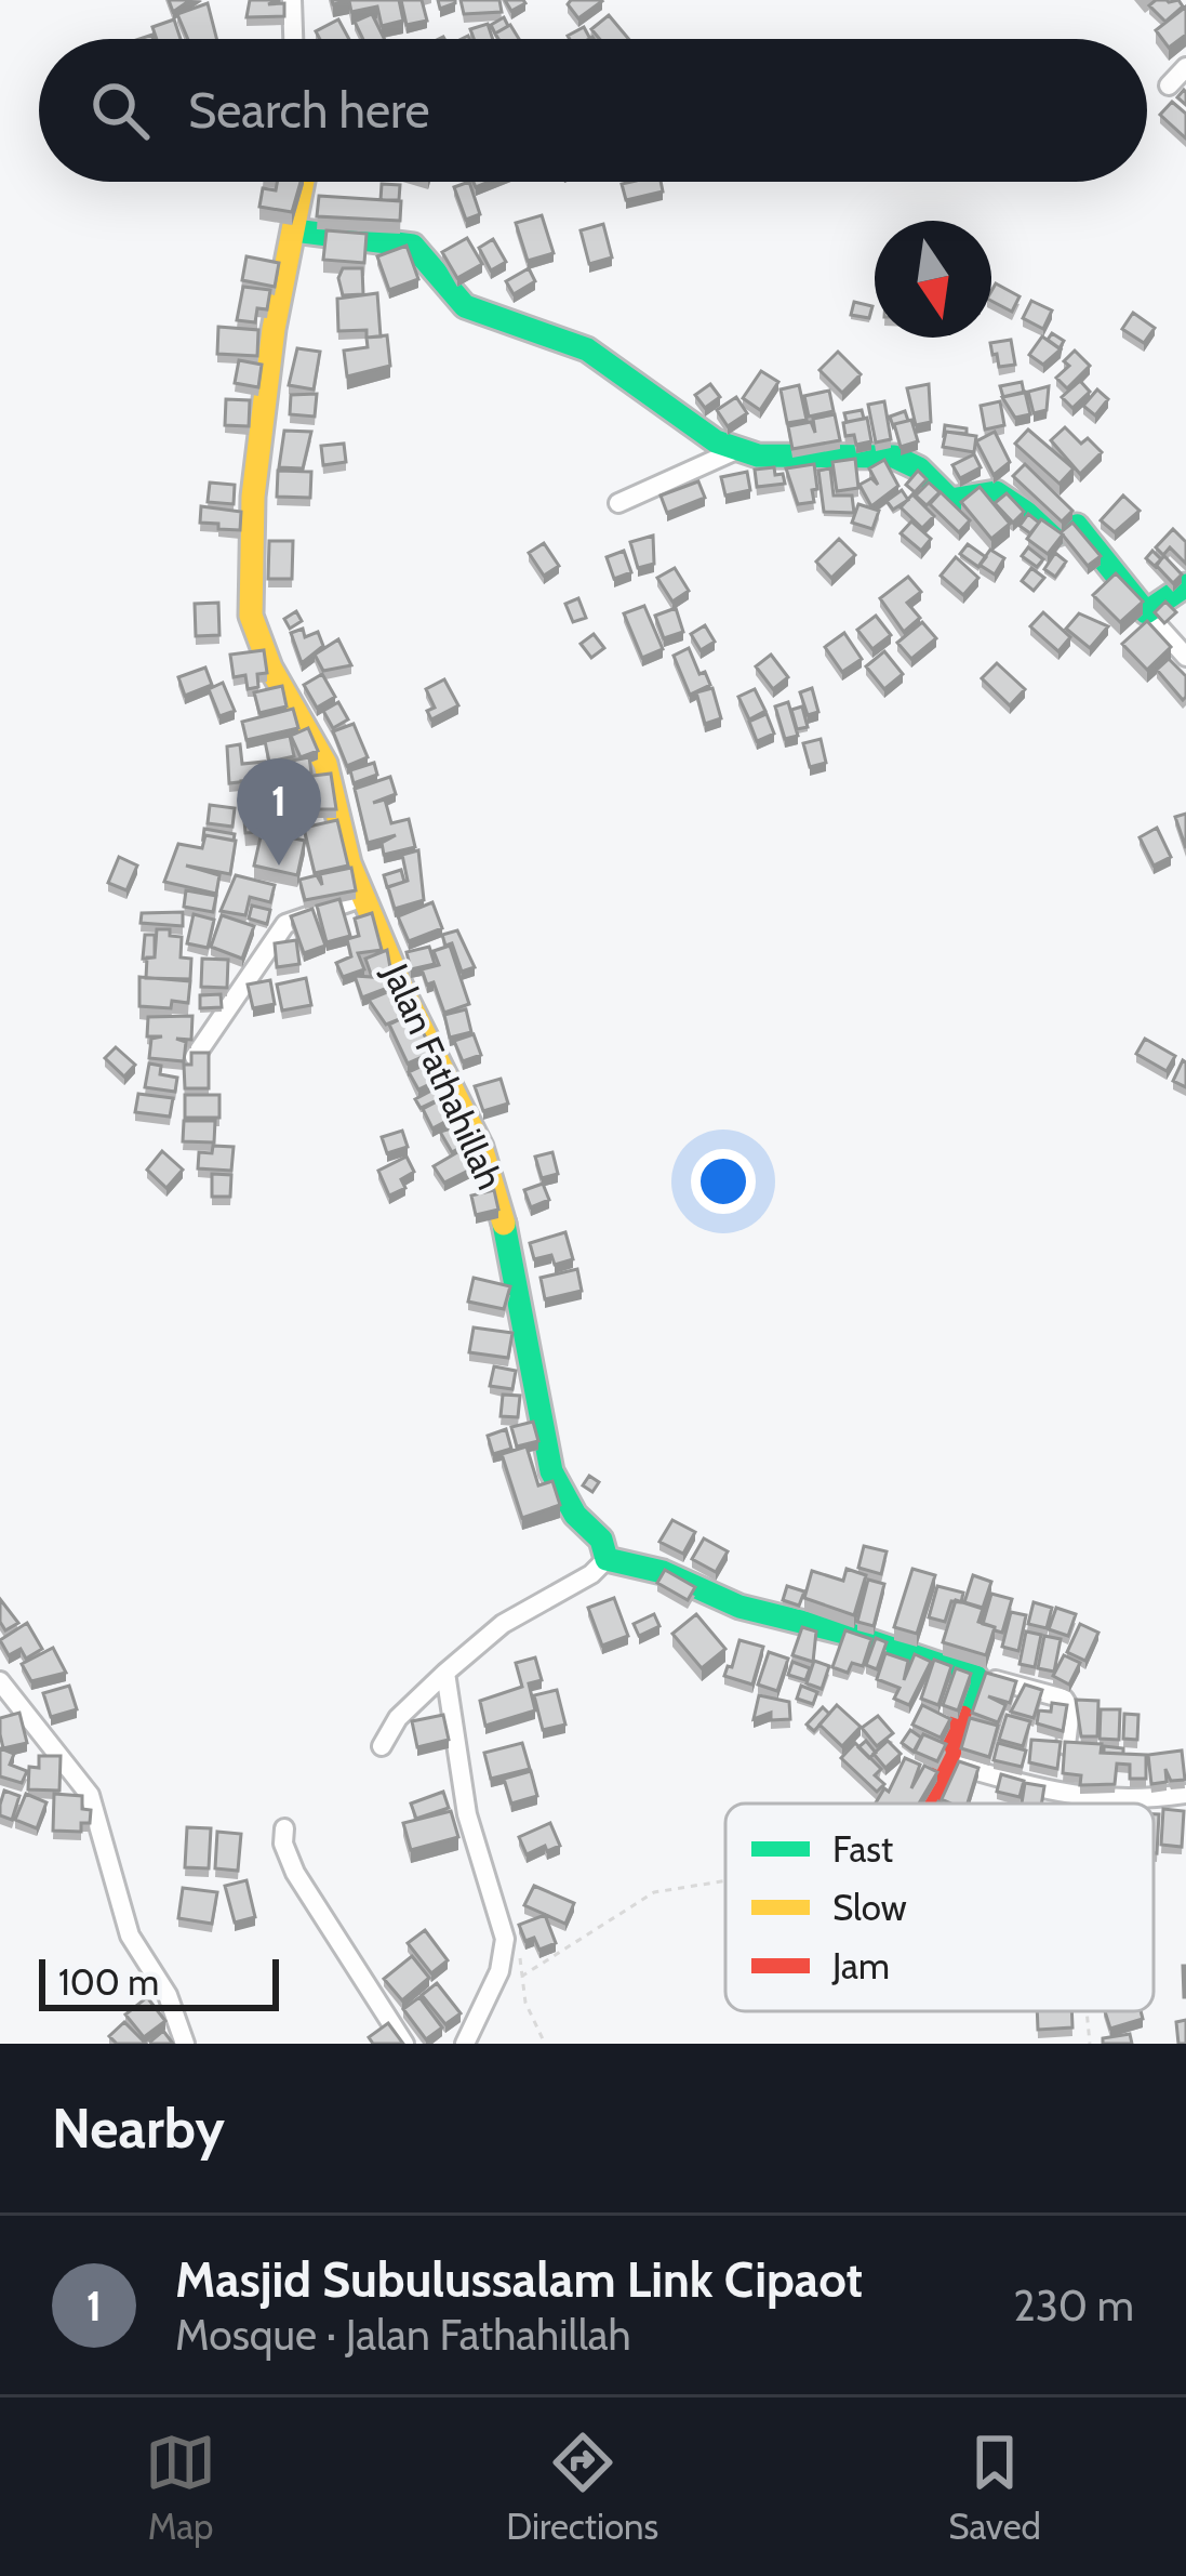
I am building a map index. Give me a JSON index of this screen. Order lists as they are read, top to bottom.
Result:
{
  "streets": {
    "street": ["Jalan Fathahillah"]
  },
  "legend": ["Fast", "Slow", "Jam"],
  "scale_bar": "100 m",
  "north": "bottom",
  "page": {
    "search": "Search here",
    "pins": "1",
    "scale": "100 m",
    "heading": "Nearby",
    "list": [
      {
        "mark": "1",
        "name": "Masjid Subulussalam Link Cipaot",
        "note": "Mosque · Jalan Fathahillah",
        "value": "230 m"
      }
    ],
    "nav": ["Map", "Directions", "Saved"]
  }
}
